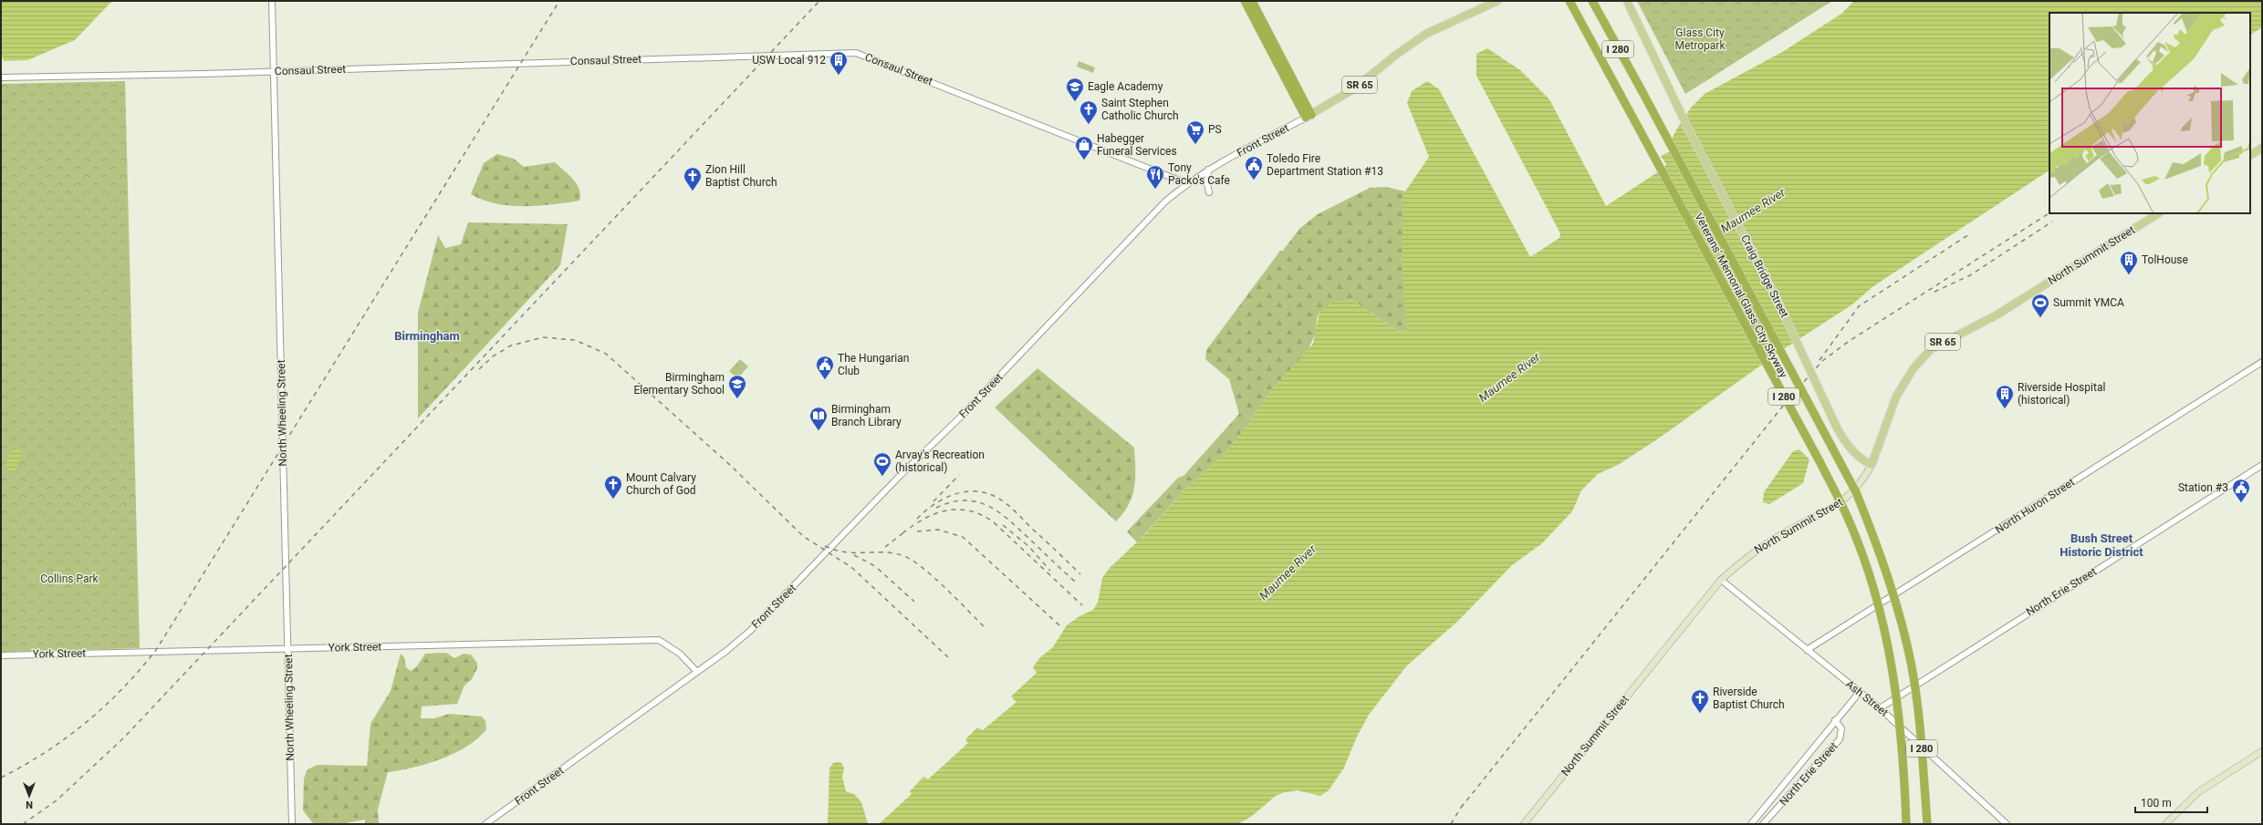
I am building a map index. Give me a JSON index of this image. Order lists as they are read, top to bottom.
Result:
{
  "streets": {
    "highway": ["I 280", "Veterans' Memorial Glass City Skyway"],
    "main road": [
      "SR 65",
      "Front Street",
      "North Summit Street",
      "Craig Bridge Street"
    ],
    "street": [
      "Consaul Street",
      "North Wheeling Street",
      "North Huron Street",
      "North Erie Street",
      "York Street",
      "Ash Street"
    ]
  },
  "crossings": [
    ["Consaul Street", "Front Street"],
    ["Consaul Street", "North Wheeling Street"],
    ["Front Street", "York Street"],
    ["North Summit Street", "Craig Bridge Street"],
    ["North Summit Street", "Ash Street"],
    ["North Wheeling Street", "York Street"],
    ["North Huron Street", "Ash Street"],
    ["North Erie Street", "Ash Street"]
  ],
  "districts": ["Birmingham", "Bush Street Historic District"],
  "water": ["Maumee River"],
  "parks": ["Glass City Metropark", "Collins Park"],
  "places": {
    "building": ["USW Local 912", "TolHouse", "Riverside Hospital (historical)"],
    "school or university": ["Eagle Academy", "Birmingham Elementary School"],
    "church": [
      "Saint Stephen Catholic Church",
      "Zion Hill Baptist Church",
      "Mount Calvary Church of God",
      "Riverside Baptist Church"
    ],
    "supermarket": ["PS"],
    "shop": ["Habegger Funeral Services"],
    "public building": ["Toledo Fire Department Station #13", "The Hungarian Club", "Station #3"],
    "restaurant": ["Tony Packo's Cafe"],
    "sports": ["Summit YMCA", "Arvay's Recreation (historical)"],
    "library": ["Birmingham Branch Library"]
  },
  "scale_bar": "100 m",
  "north": "bottom"
}
